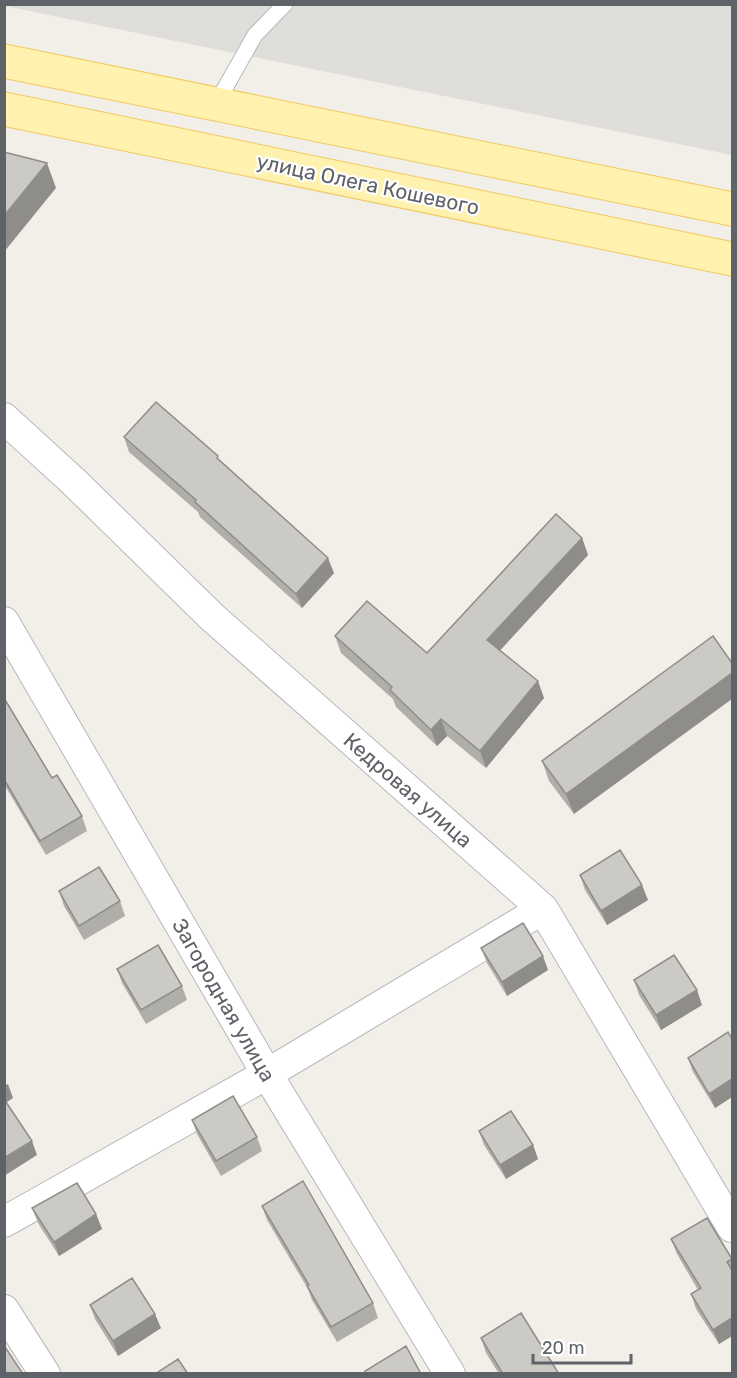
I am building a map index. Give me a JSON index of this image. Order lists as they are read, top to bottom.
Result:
{
  "streets": {
    "main road": ["улица Олега Кошевого"],
    "street": ["Кедровая улица", "Загородная улица"]
  },
  "scale_bar": "20 m"
}
